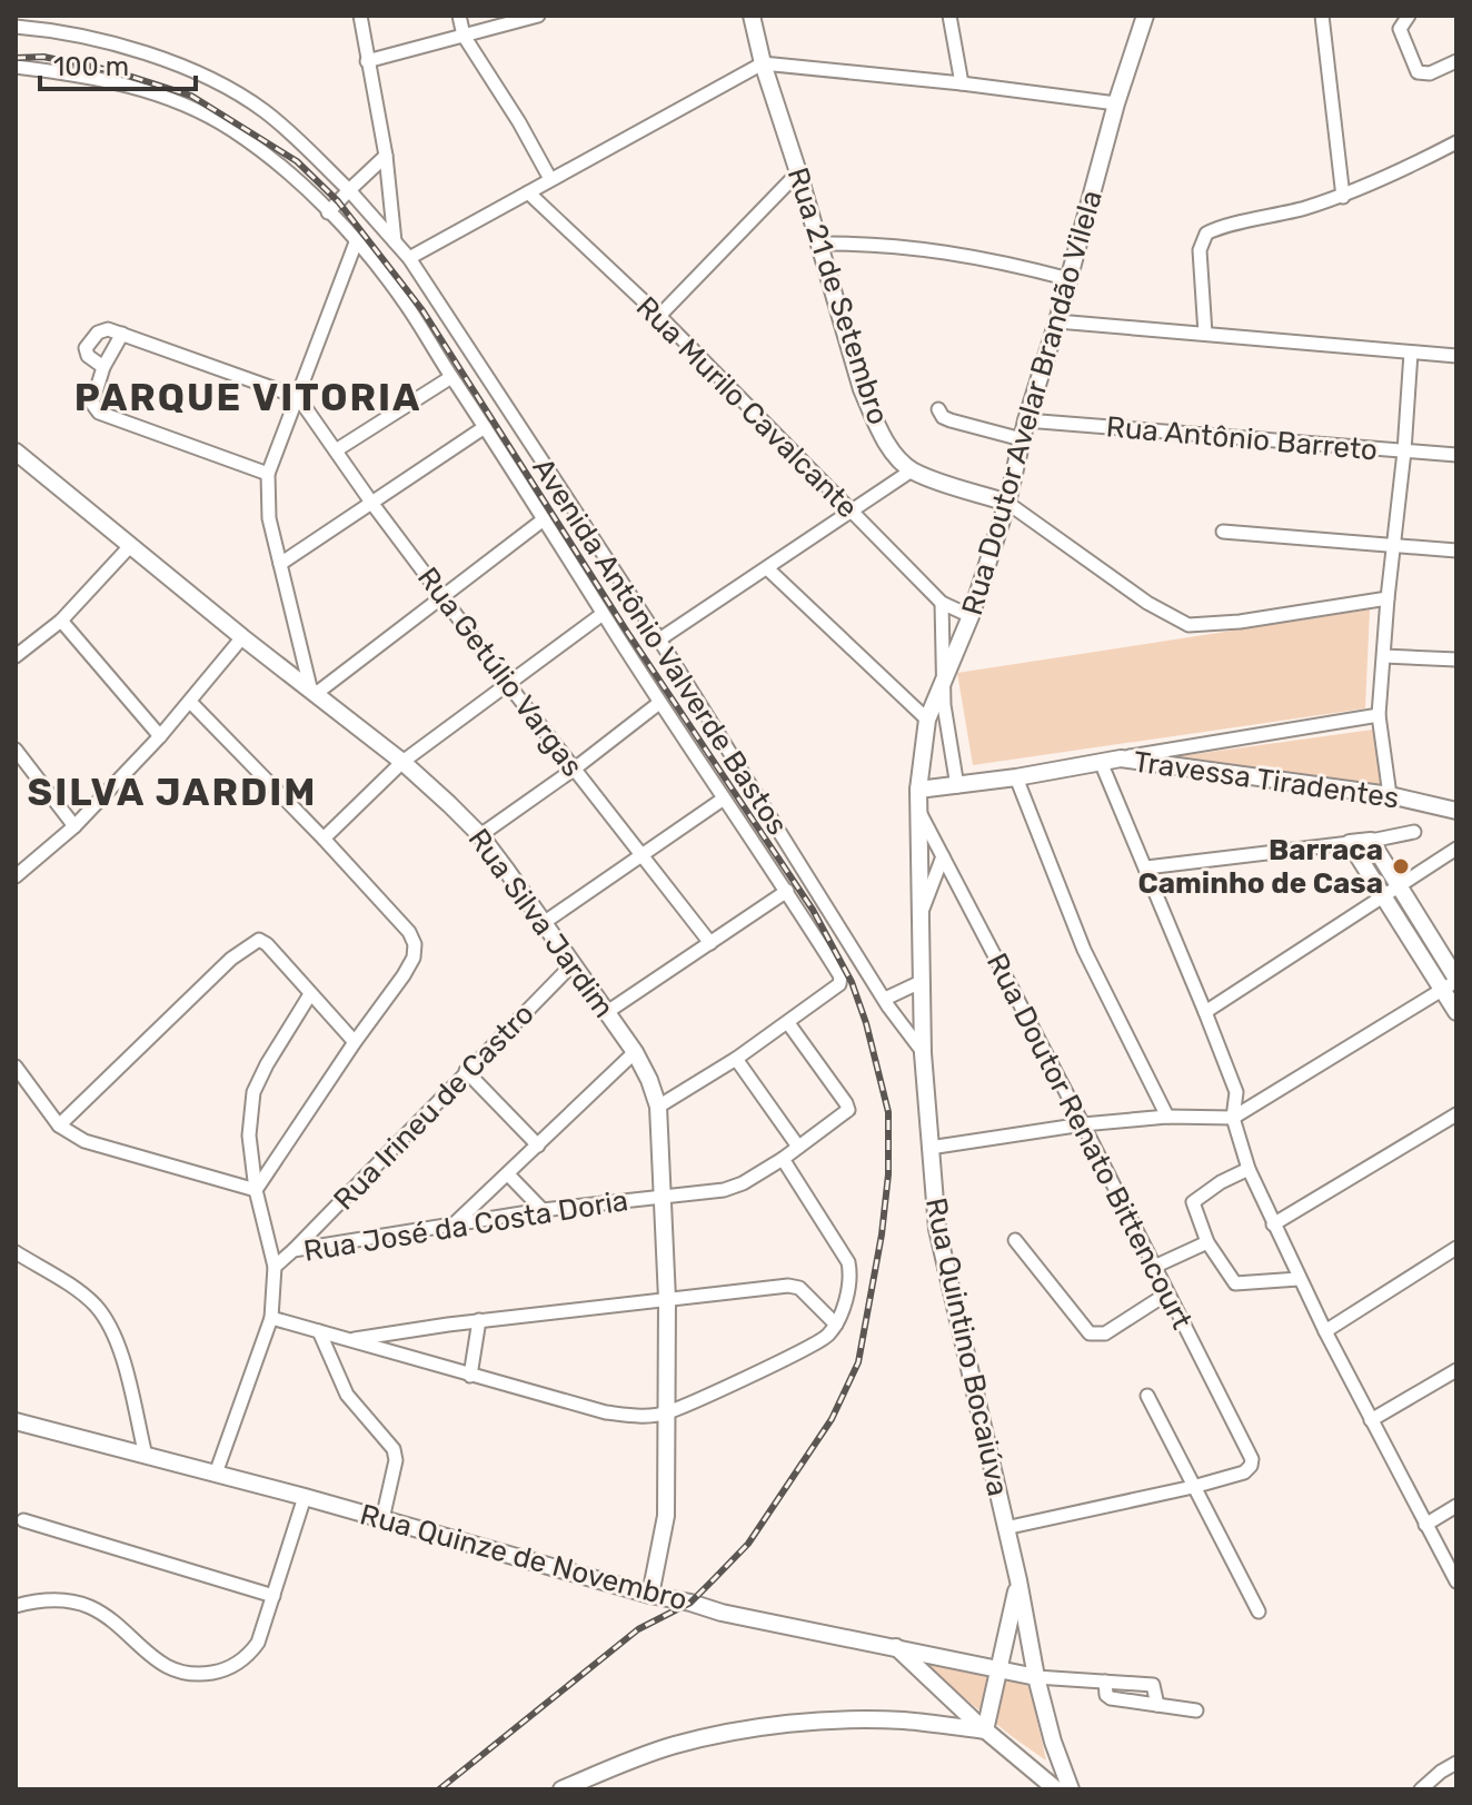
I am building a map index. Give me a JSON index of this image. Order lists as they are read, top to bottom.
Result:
{
  "streets": {
    "street": [
      "Rua 21 de Setembro",
      "Rua Doutor Avelar Brandão Vilela",
      "Rua Murilo Cavalcante",
      "Rua Antônio Barreto",
      "Avenida Antônio Valverde Bastos",
      "Rua Getúlio Vargas",
      "Travessa Tiradentes",
      "Rua Silva Jardim",
      "Rua Irineu de Castro",
      "Rua Doutor Renato Bittencourt",
      "Rua José da Costa Doria",
      "Rua Quintino Bocaiúva",
      "Rua Quinze de Novembro"
    ]
  },
  "crossings": [
    ["Rua Doutor Avelar Brandão Vilela", "Rua Murilo Cavalcante"],
    ["Rua Doutor Avelar Brandão Vilela", "Rua Antônio Barreto"],
    ["Rua Doutor Avelar Brandão Vilela", "Travessa Tiradentes"],
    ["Rua Doutor Avelar Brandão Vilela", "Rua Quintino Bocaiúva"],
    ["Avenida Antônio Valverde Bastos", "Rua José da Costa Doria"],
    ["Avenida Antônio Valverde Bastos", "Rua Quintino Bocaiúva"],
    ["Travessa Tiradentes", "Rua Quintino Bocaiúva"],
    ["Rua Silva Jardim", "Rua Irineu de Castro"],
    ["Rua Silva Jardim", "Rua José da Costa Doria"],
    ["Rua Silva Jardim", "Rua Quinze de Novembro"],
    ["Rua Irineu de Castro", "Rua José da Costa Doria"],
    ["Rua Doutor Renato Bittencourt", "Rua Quintino Bocaiúva"],
    ["Rua Quintino Bocaiúva", "Rua Quinze de Novembro"]
  ],
  "districts": ["PARQUE VITORIA", "SILVA JARDIM"],
  "places": ["Barraca Caminho de Casa"],
  "scale_bar": "100 m"
}
